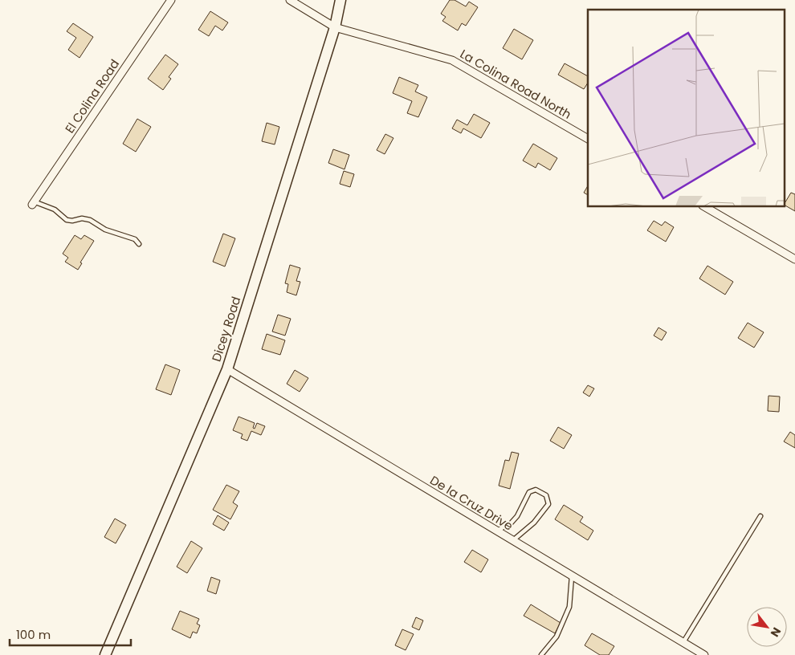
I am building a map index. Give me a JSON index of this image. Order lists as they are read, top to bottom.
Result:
{
  "streets": {
    "street": [
      "La Colina Road North",
      "El Colina Road",
      "Dicey Road",
      "De la Cruz Drive"
    ]
  },
  "crossings": [
    ["La Colina Road North", "Dicey Road"],
    ["Dicey Road", "De la Cruz Drive"]
  ],
  "scale_bar": "100 m",
  "north": "bottom right"
}
